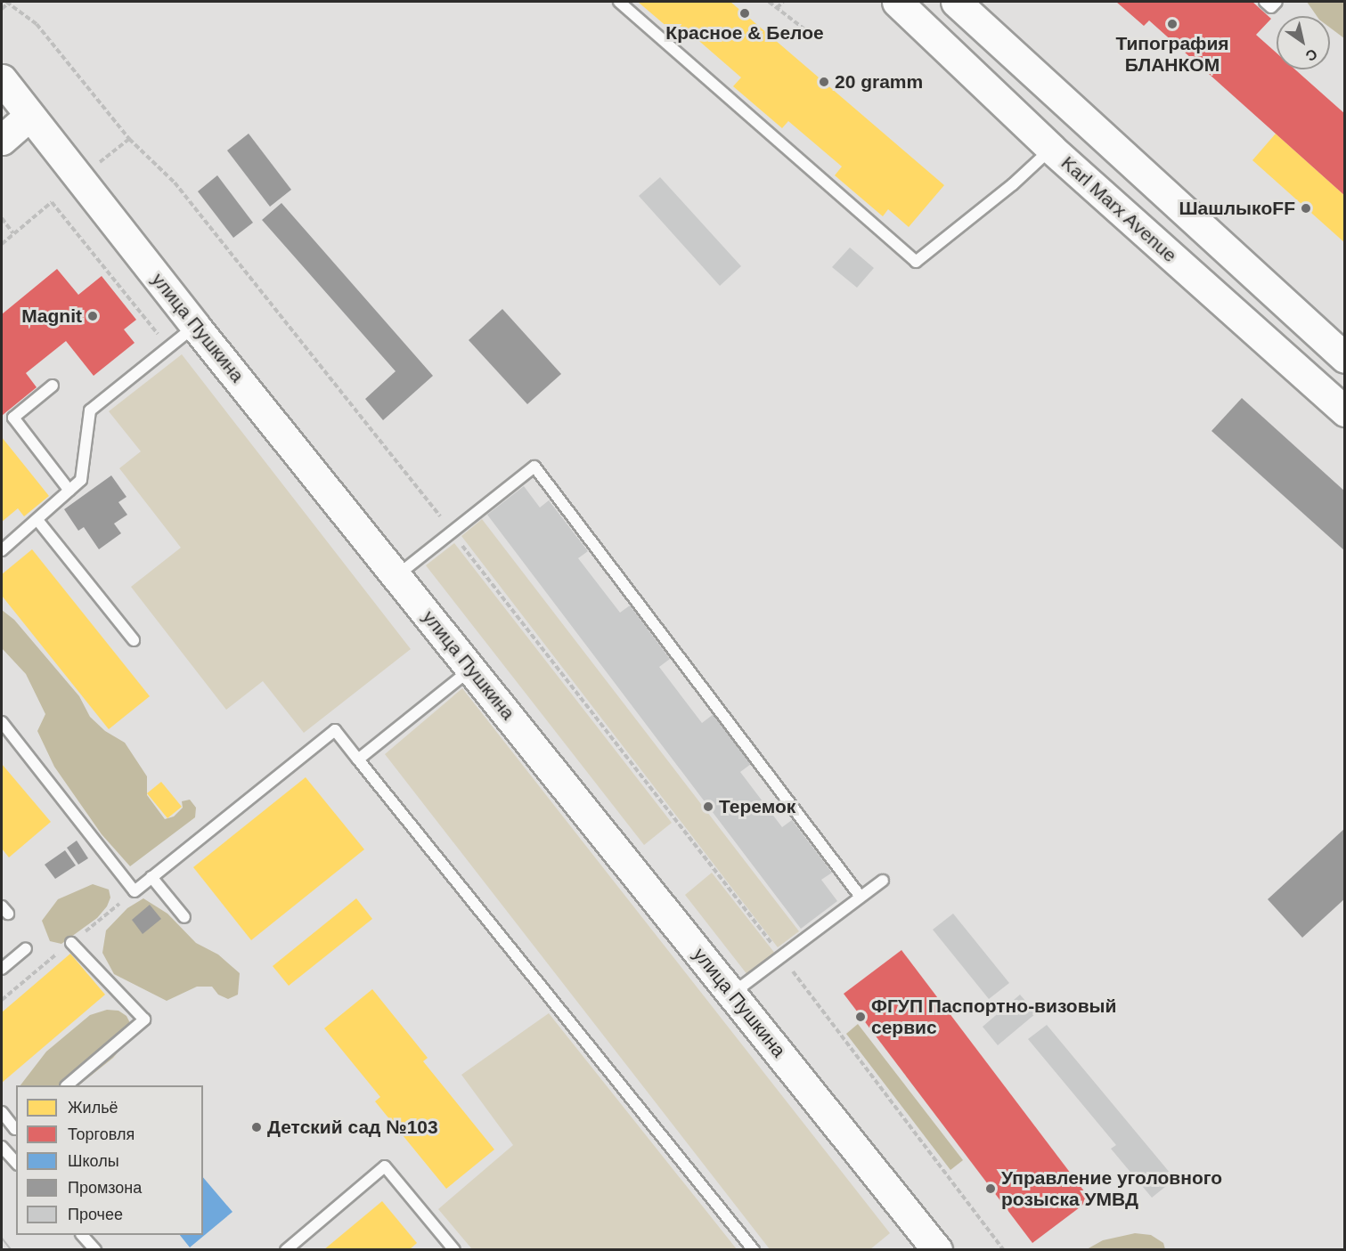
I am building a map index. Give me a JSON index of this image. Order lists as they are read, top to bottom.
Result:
{
  "streets": {
    "street": ["Karl Marx Avenue", "улица Пушкина"]
  },
  "places": [
    "Красное & Белое",
    "Типография БЛАНКОМ",
    "20 gramm",
    "ШашлыкoFF",
    "Magnit",
    "Теремок",
    "ФГУП Паспортно-визовый сервис",
    "Детский сад №103",
    "Управление уголовного розыска УМВД"
  ],
  "legend": [
    "Жильё",
    "Торговля",
    "Школы",
    "Промзона",
    "Прочее"
  ],
  "north": "bottom right"
}
